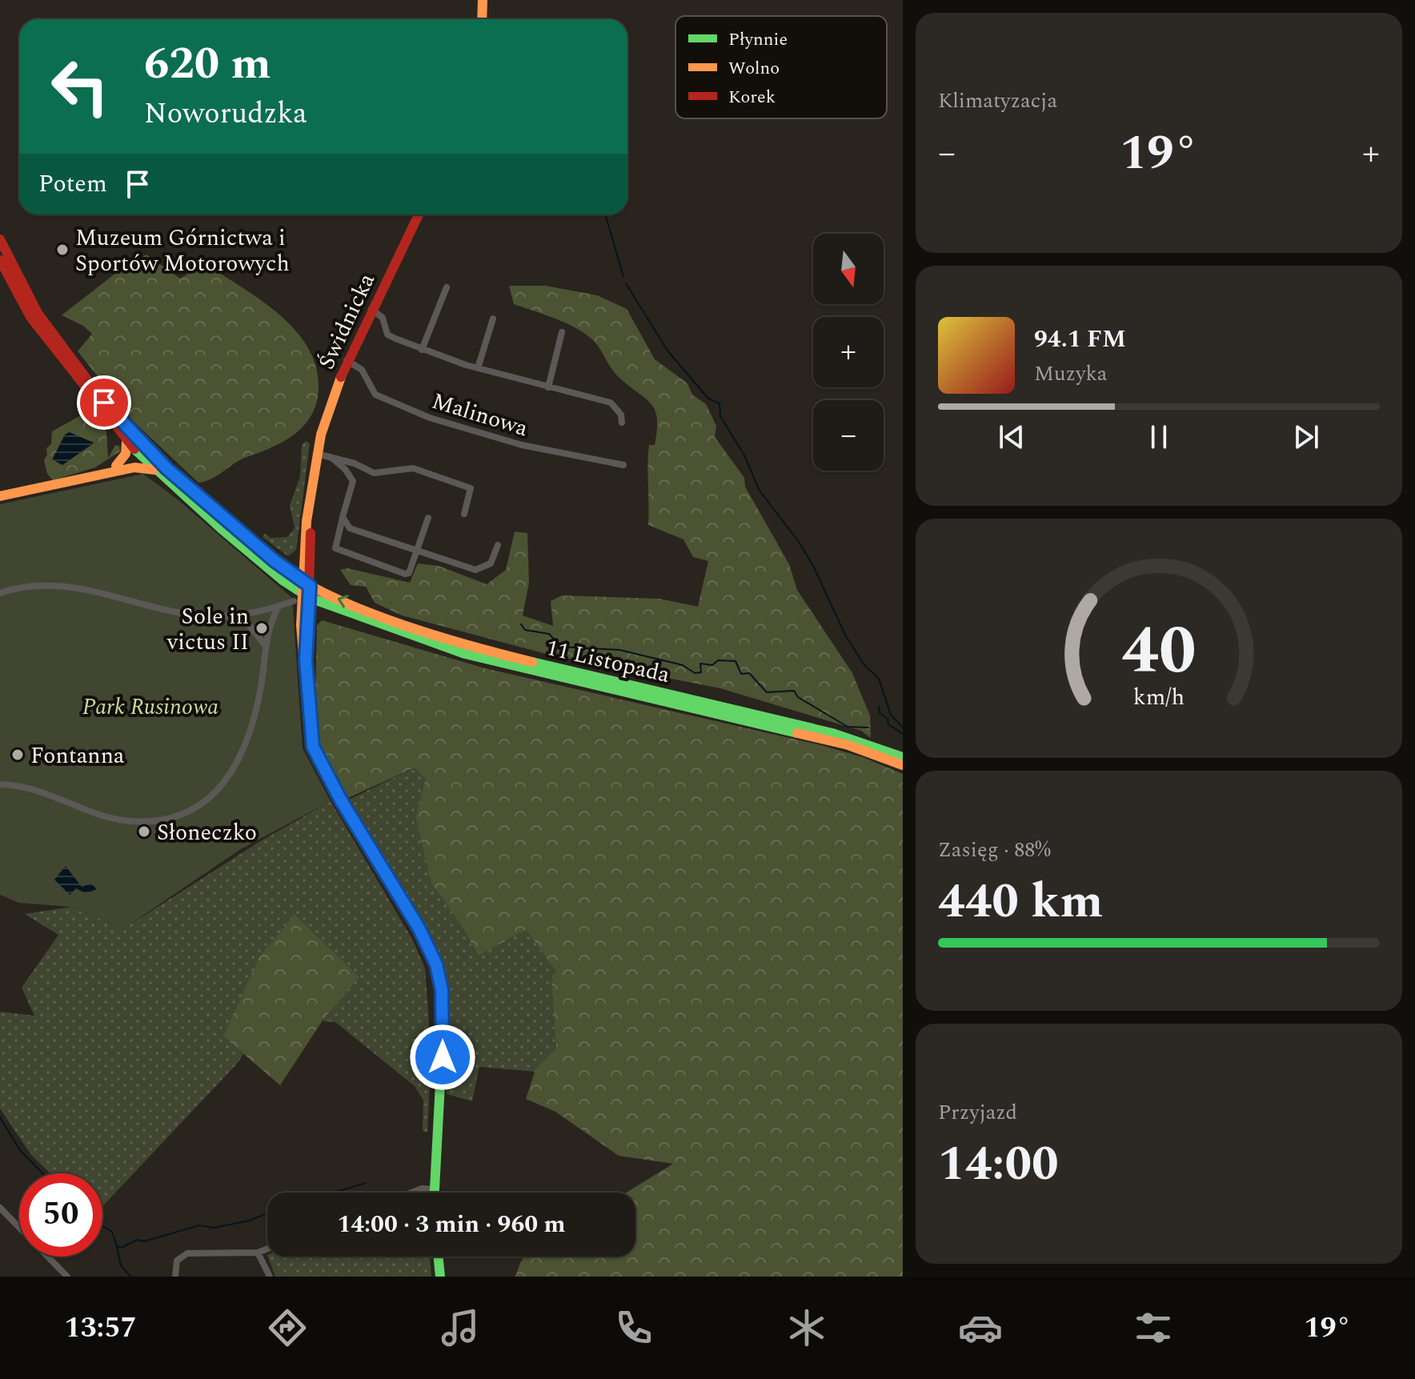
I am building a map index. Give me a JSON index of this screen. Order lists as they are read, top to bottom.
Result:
{
  "streets": {
    "main road": ["Świdnicka", "11 Listopada"],
    "street": ["Malinowa"]
  },
  "crossings": [
    ["Świdnicka", "Malinowa"],
    ["Świdnicka", "11 Listopada"]
  ],
  "parks": ["Park Rusinowa"],
  "places": [
    "Muzeum Górnictwa i Sportów Motorowych",
    "Sole in victus II",
    "Fontanna",
    "Słoneczko"
  ],
  "legend": ["Płynnie", "Wolno", "Korek"],
  "north": "bottom",
  "page": {
    "tile": [
      "Klimatyzacja",
      ["Zasięg · 88%", "440 km"],
      ["Przyjazd", "14:00"]
    ],
    "turn": ["620 m", "Noworudzka"],
    "heat": ["−", "19°", "+"],
    "then": "Potem",
    "map_buttons": ["+", "−"],
    "song": ["94.1 FM", "Muzyka"],
    "limit": "50",
    "trip": "14:00 · 3 min · 960 m",
    "tabs": ["13:57", "19°"],
    "gauge": ["40", "km/h"]
  }
}
